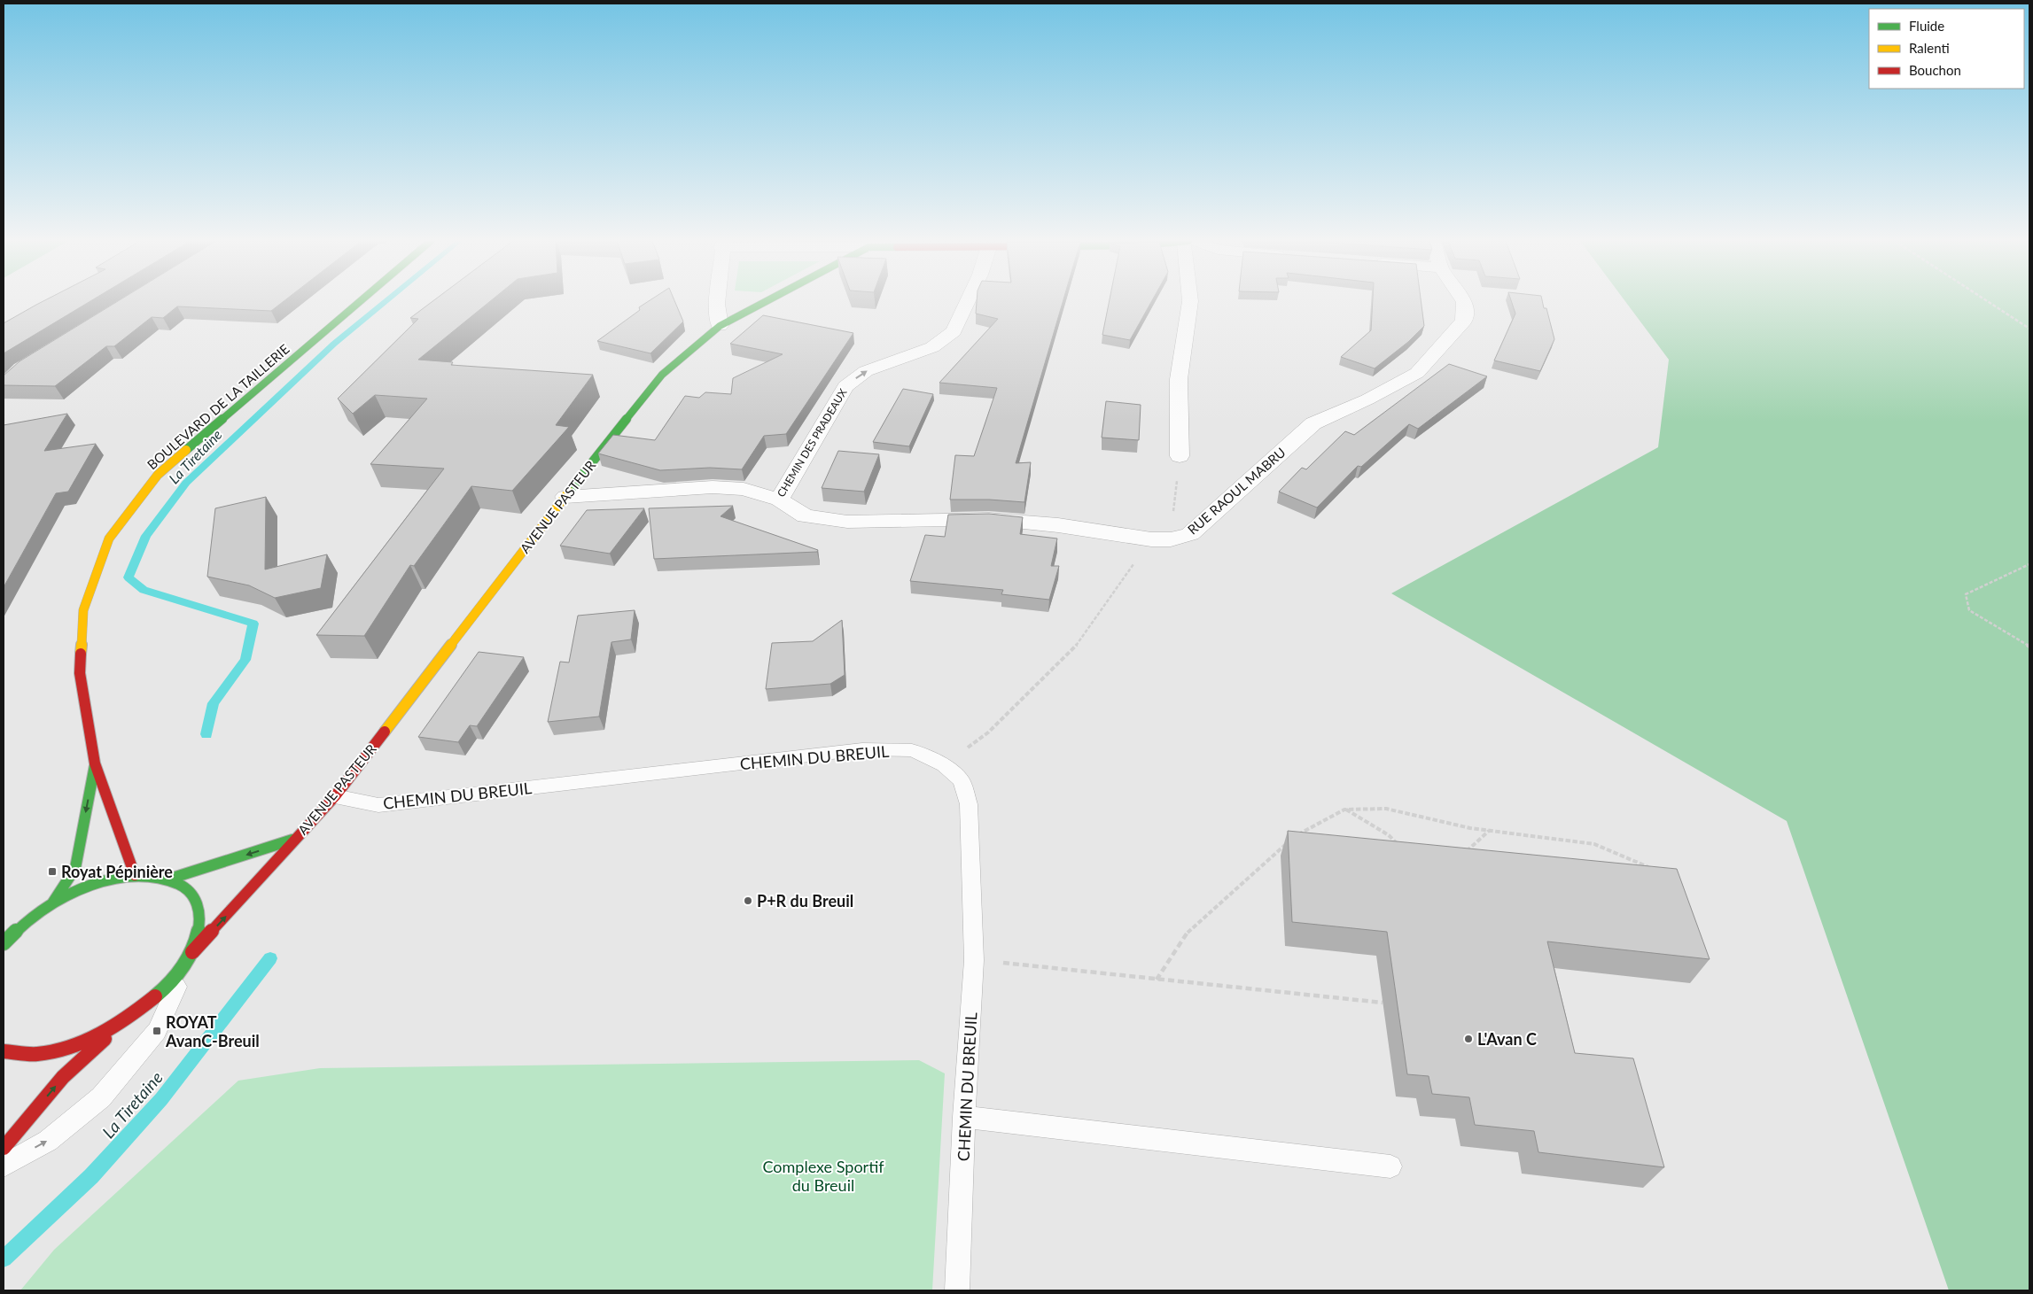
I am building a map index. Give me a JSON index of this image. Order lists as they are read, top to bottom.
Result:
{
  "streets": {
    "main road": ["BOULEVARD DE LA TAILLERIE", "AVENUE PASTEUR"],
    "street": ["CHEMIN DES PRADEAUX", "RUE RAOUL MABRU"],
    "lane": ["CHEMIN DU BREUIL"]
  },
  "crossings": [
    ["CHEMIN DES PRADEAUX", "RUE RAOUL MABRU"],
    ["CHEMIN DES PRADEAUX", "AVENUE PASTEUR"],
    ["AVENUE PASTEUR", "CHEMIN DU BREUIL"]
  ],
  "one_way": ["CHEMIN DES PRADEAUX"],
  "water": ["La Tiretaine"],
  "parks": ["Complexe Sportif du Breuil"],
  "places": {
    "transit": ["Royat Pépinière", "ROYAT AvanC-Breuil"],
    "other": ["P+R du Breuil", "L'Avan C"]
  },
  "legend": ["Fluide", "Ralenti", "Bouchon"]
}
